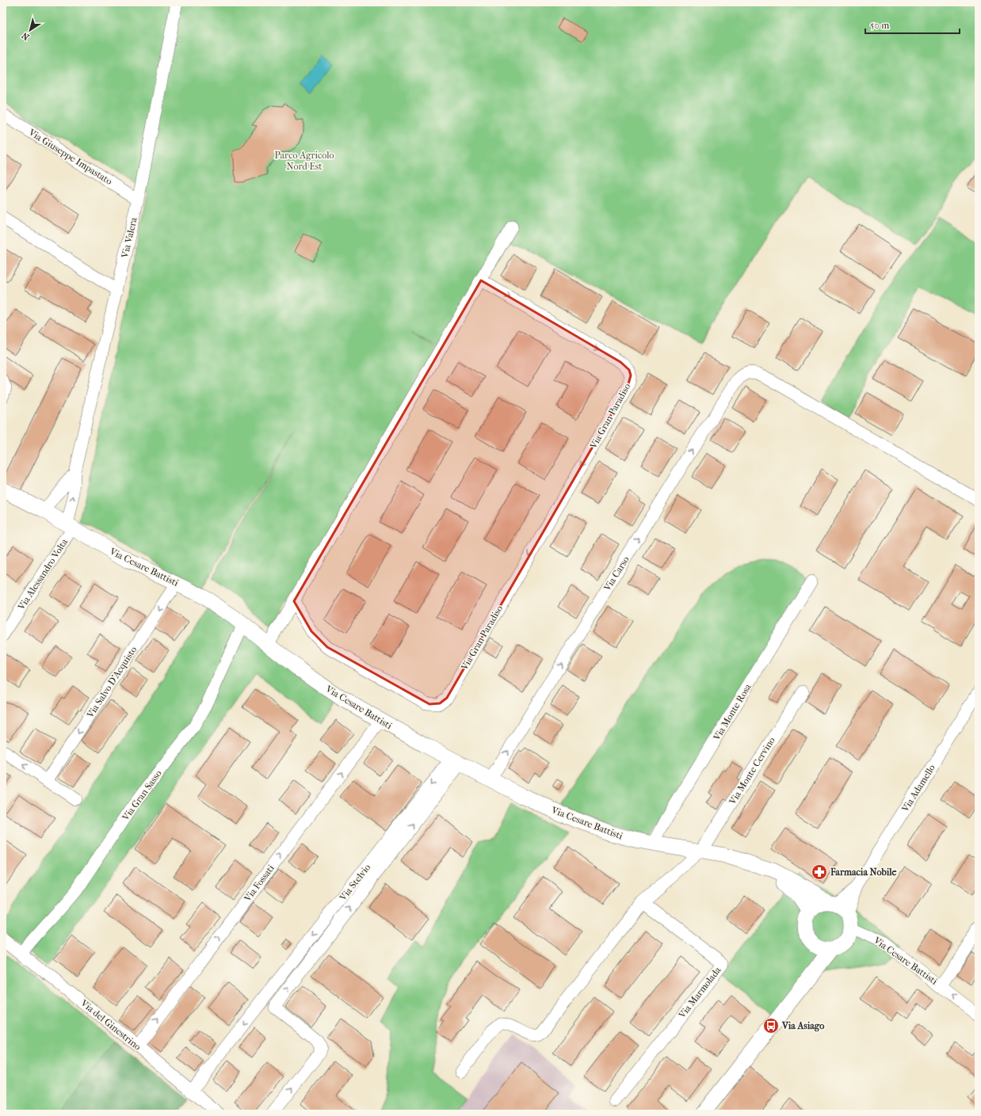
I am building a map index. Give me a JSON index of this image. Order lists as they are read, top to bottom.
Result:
{
  "streets": {
    "street": [
      "Via Giuseppe Impastato",
      "Via Valera",
      "Via Gran Paradiso",
      "Via Cesare Battisti",
      "Via Carso",
      "Via Alessandro Volta",
      "Via Salvo D'Acquisto",
      "Via Monte Rosa",
      "Via Monte Cervino",
      "Via Adamello",
      "Via Gran Sasso",
      "Via Stelvio",
      "Via Fossati",
      "Via Marmolada",
      "Via del Ginestrino"
    ]
  },
  "crossings": [
    ["Via Giuseppe Impastato", "Via Valera"],
    ["Via Valera", "Via Cesare Battisti"],
    ["Via Valera", "Via Alessandro Volta"],
    ["Via Cesare Battisti", "Via Carso"],
    ["Via Cesare Battisti", "Via Alessandro Volta"],
    ["Via Cesare Battisti", "Via Salvo D'Acquisto"],
    ["Via Cesare Battisti", "Via Monte Rosa"],
    ["Via Cesare Battisti", "Via Monte Cervino"],
    ["Via Cesare Battisti", "Via Adamello"],
    ["Via Cesare Battisti", "Via Gran Sasso"],
    ["Via Cesare Battisti", "Via Stelvio"],
    ["Via Cesare Battisti", "Via Fossati"],
    ["Via Gran Sasso", "Via del Ginestrino"],
    ["Via Stelvio", "Via del Ginestrino"],
    ["Via Fossati", "Via del Ginestrino"]
  ],
  "one_way": ["Via Salvo D'Acquisto", "Via Fossati"],
  "parks": ["Parco Agricolo Nord Est"],
  "places": {
    "pharmacy": ["Farmacia Nobile"],
    "bus stop": ["Via Asiago"]
  },
  "scale_bar": "50 m",
  "north": "bottom left"
}
